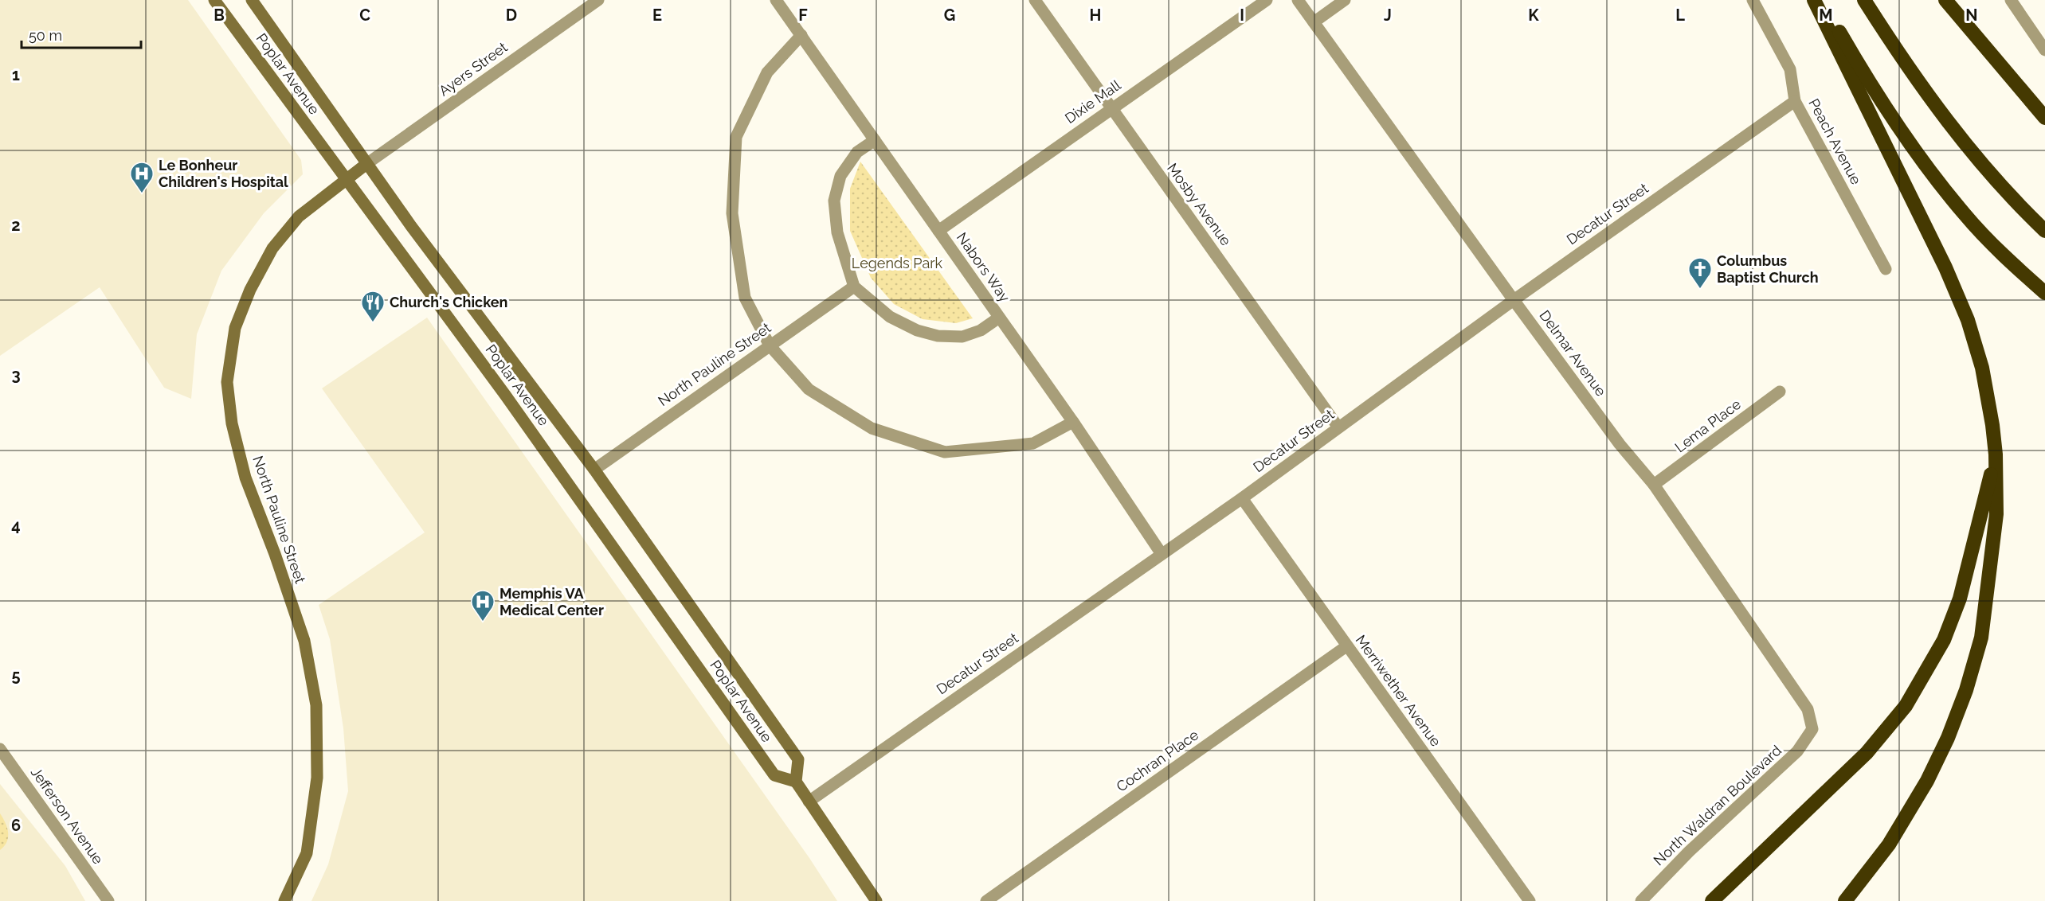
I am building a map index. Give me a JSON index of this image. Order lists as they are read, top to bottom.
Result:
{
  "streets": {
    "main road": ["Poplar Avenue", "North Pauline Street"],
    "street": [
      "Ayers Street",
      "Dixie Mall",
      "Peach Avenue",
      "Mosby Avenue",
      "Decatur Street",
      "Nabors Way",
      "Delmar Avenue",
      "Lema Place",
      "Merriwether Avenue",
      "Cochran Place",
      "North Waldran Boulevard",
      "Jefferson Avenue"
    ]
  },
  "crossings": [
    ["Ayers Street", "Poplar Avenue"],
    ["Ayers Street", "North Pauline Street"],
    ["Poplar Avenue", "North Pauline Street"],
    ["Dixie Mall", "Mosby Avenue"],
    ["Dixie Mall", "Nabors Way"],
    ["Peach Avenue", "Decatur Street"],
    ["Mosby Avenue", "Decatur Street"],
    ["Decatur Street", "Nabors Way"],
    ["Decatur Street", "Delmar Avenue"],
    ["Decatur Street", "Merriwether Avenue"],
    ["Delmar Avenue", "Lema Place"],
    ["Delmar Avenue", "North Waldran Boulevard"],
    ["Merriwether Avenue", "Cochran Place"]
  ],
  "parks": ["Legends Park"],
  "places": {
    "hospital": ["Le Bonheur Children's Hospital", "Memphis VA Medical Center"],
    "church": ["Columbus Baptist Church"],
    "restaurant": ["Church's Chicken"]
  },
  "scale_bar": "50 m",
  "grid": {
    "columns": [
      "B",
      "C",
      "D",
      "E",
      "F",
      "G",
      "H",
      "I",
      "J",
      "K",
      "L",
      "M",
      "N"
    ],
    "rows": [
      "1",
      "2",
      "3",
      "4",
      "5",
      "6"
    ]
  }
}
